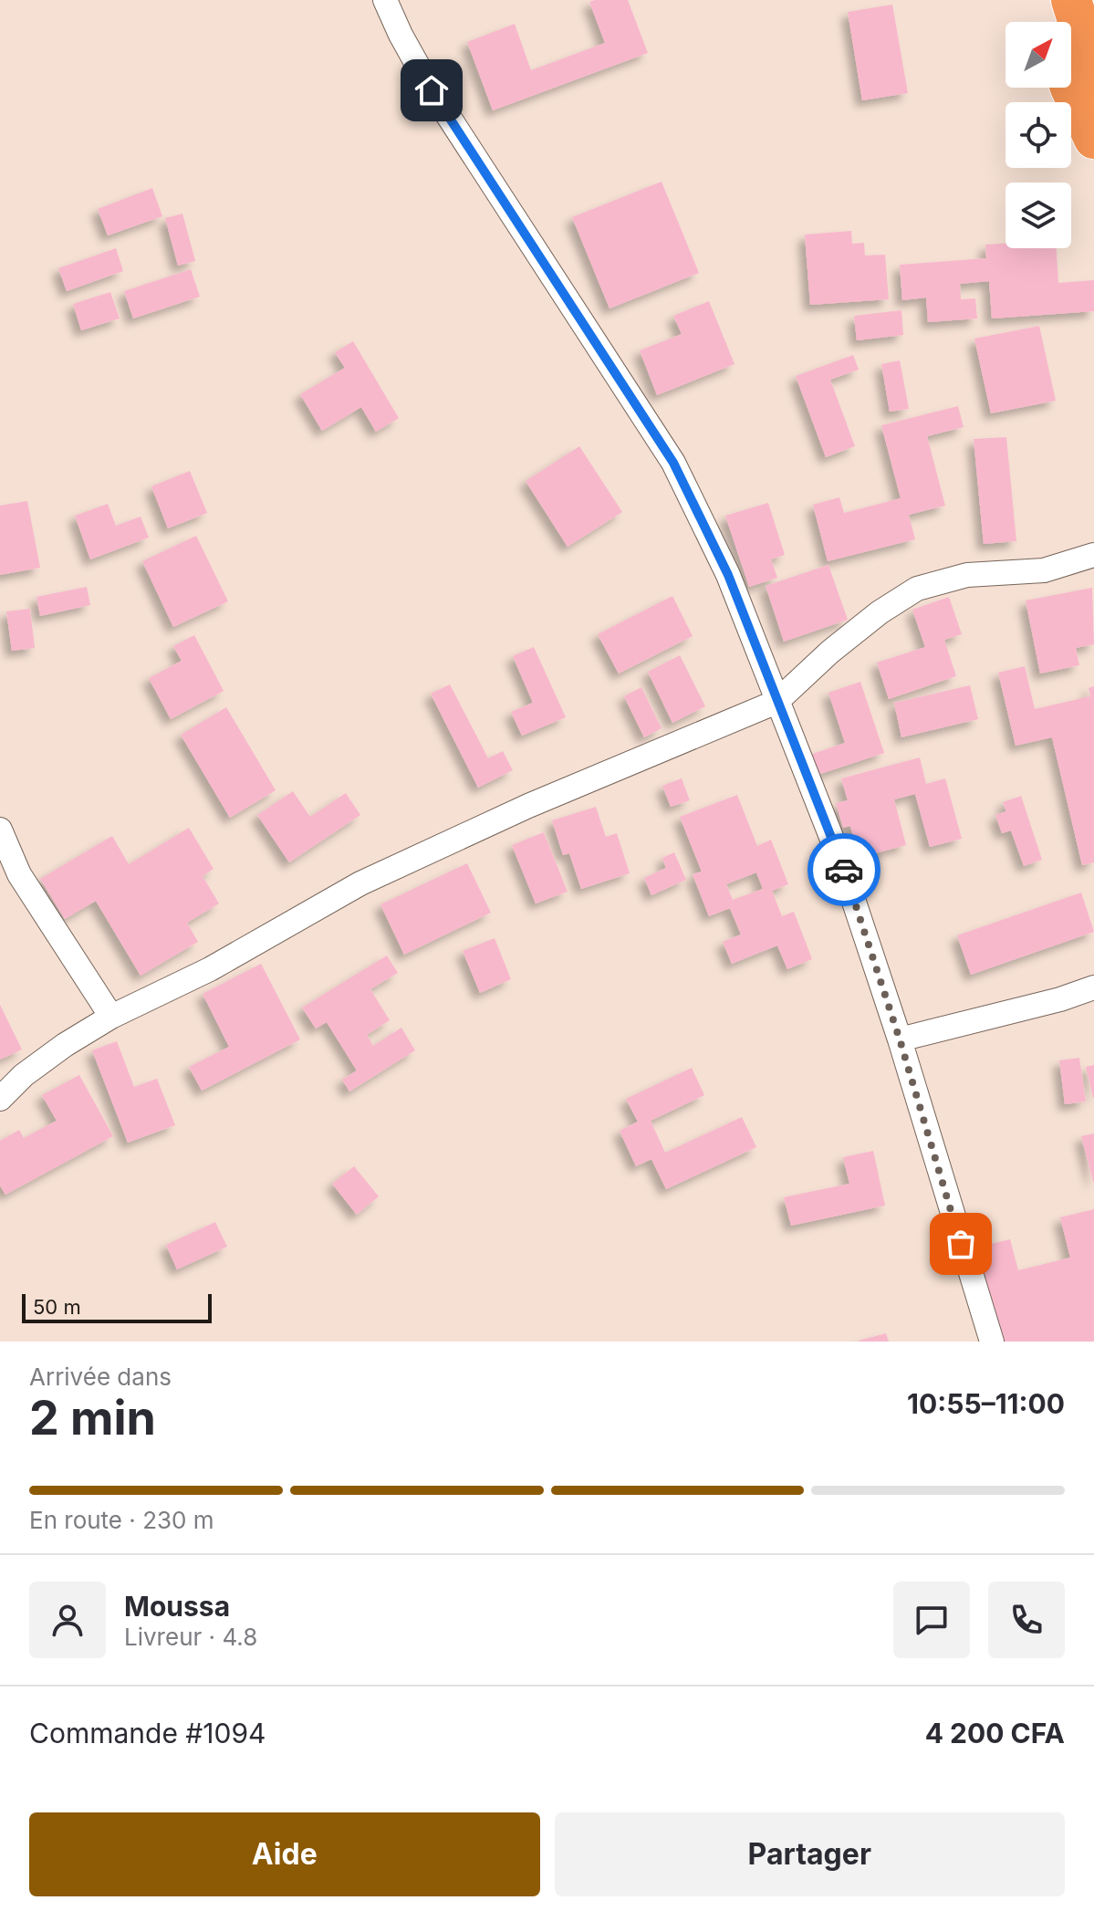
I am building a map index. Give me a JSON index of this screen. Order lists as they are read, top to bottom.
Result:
{
  "scale_bar": "50 m",
  "north": "top right",
  "page": {
    "scale": "50 m",
    "heading": ["2 min", "Arrivée dans", "10:55–11:00"],
    "panel": [
      "Moussa",
      "Livreur · 4.8",
      "Commande #1094",
      "4 200 CFA"
    ],
    "bar": "En route · 230 m",
    "buttons": ["Aide", "Partager"]
  }
}
